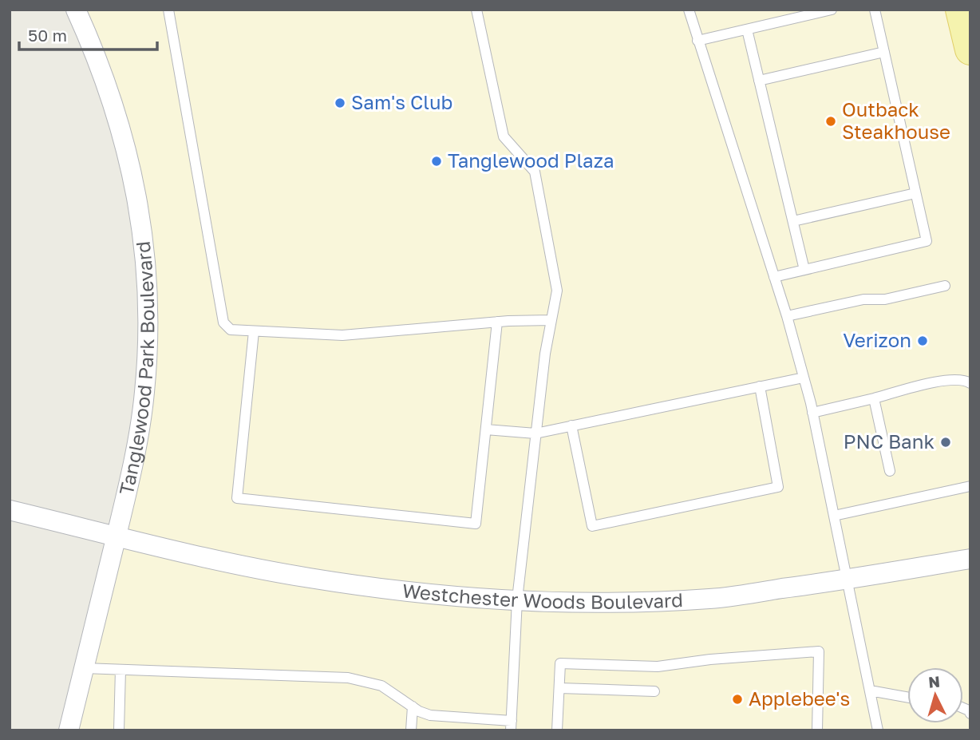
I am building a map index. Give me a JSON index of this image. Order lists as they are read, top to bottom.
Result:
{
  "streets": {
    "street": ["Tanglewood Park Boulevard", "Westchester Woods Boulevard"]
  },
  "crossings": [
    ["Tanglewood Park Boulevard", "Westchester Woods Boulevard"]
  ],
  "places": [
    "Sam's Club",
    "Outback Steakhouse",
    "Tanglewood Plaza",
    "Verizon",
    "PNC Bank",
    "Applebee's"
  ],
  "scale_bar": "50 m",
  "north": "top"
}
